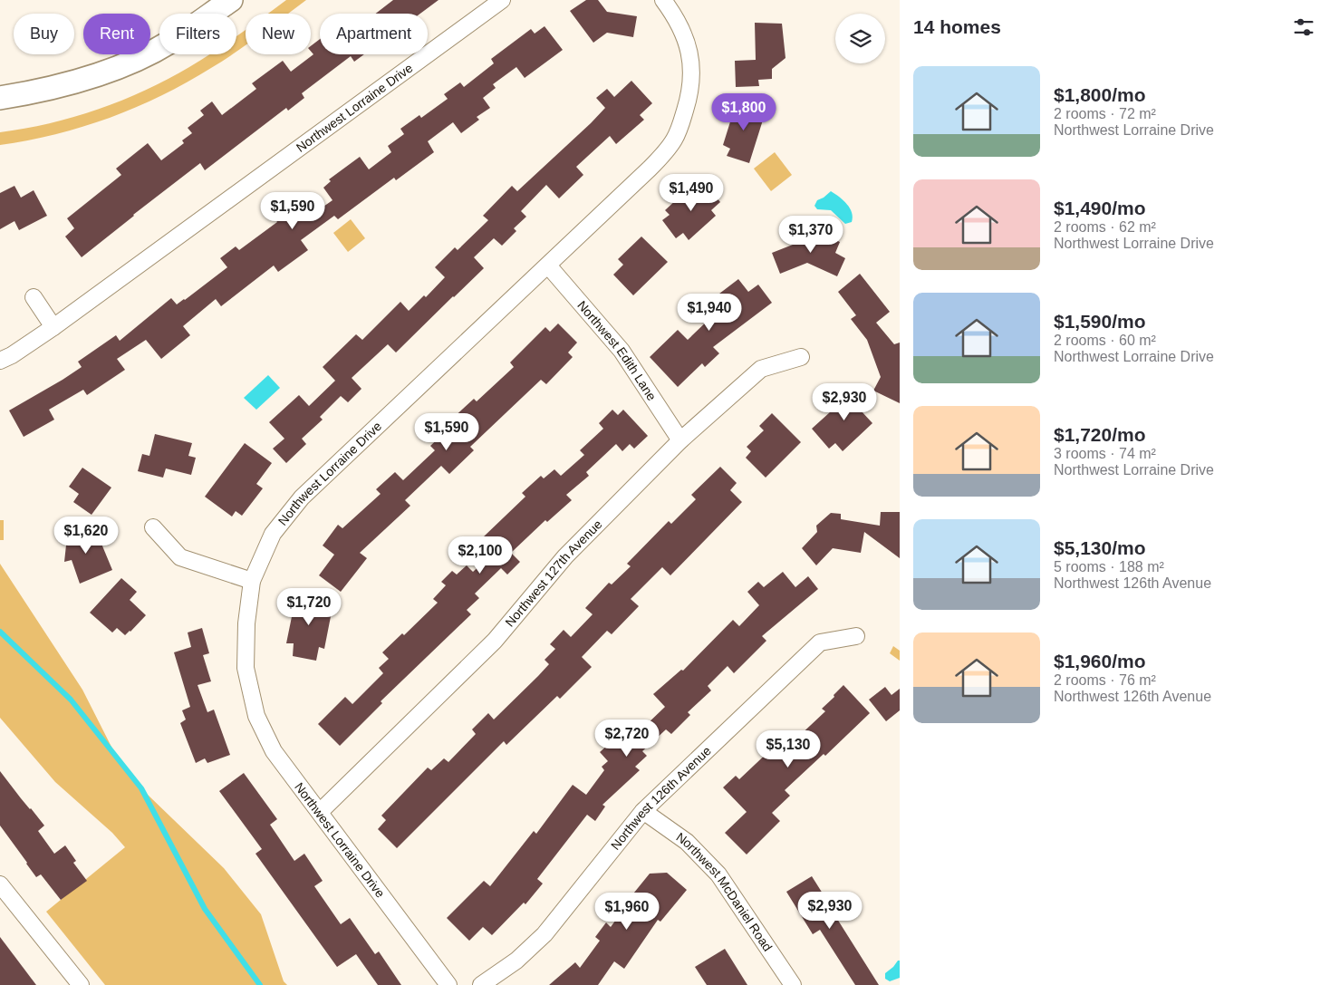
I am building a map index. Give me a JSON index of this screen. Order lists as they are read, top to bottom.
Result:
{
  "streets": {
    "street": [
      "Northwest Lorraine Drive",
      "Northwest Edith Lane",
      "Northwest 127th Avenue",
      "Northwest 126th Avenue",
      "Northwest McDaniel Road"
    ]
  },
  "crossings": [
    ["Northwest Lorraine Drive", "Northwest Edith Lane"],
    ["Northwest Lorraine Drive", "Northwest 127th Avenue"],
    ["Northwest Edith Lane", "Northwest 127th Avenue"],
    ["Northwest 126th Avenue", "Northwest McDaniel Road"]
  ],
  "page": {
    "heading": "14 homes",
    "chip": [
      "Buy",
      "Rent",
      "Filters",
      "New",
      "Apartment"
    ],
    "list": [
      {
        "name": "$1,800/mo",
        "note": "2 rooms · 72 m² · Northwest Lorraine Drive"
      },
      {
        "name": "$1,490/mo",
        "note": "2 rooms · 62 m² · Northwest Lorraine Drive"
      },
      {
        "name": "$1,590/mo",
        "note": "2 rooms · 60 m² · Northwest Lorraine Drive"
      },
      {
        "name": "$1,720/mo",
        "note": "3 rooms · 74 m² · Northwest Lorraine Drive"
      },
      {
        "name": "$5,130/mo",
        "note": "5 rooms · 188 m² · Northwest 126th Avenue"
      },
      {
        "name": "$1,960/mo",
        "note": "2 rooms · 76 m² · Northwest 126th Avenue"
      }
    ],
    "price": [
      "$1,800",
      "$1,490",
      "$1,590",
      "$1,370",
      "$1,940",
      "$2,930",
      "$1,590",
      "$1,620",
      "$2,100",
      "$1,720",
      "$2,720",
      "$5,130",
      "$2,930",
      "$1,960"
    ]
  }
}
